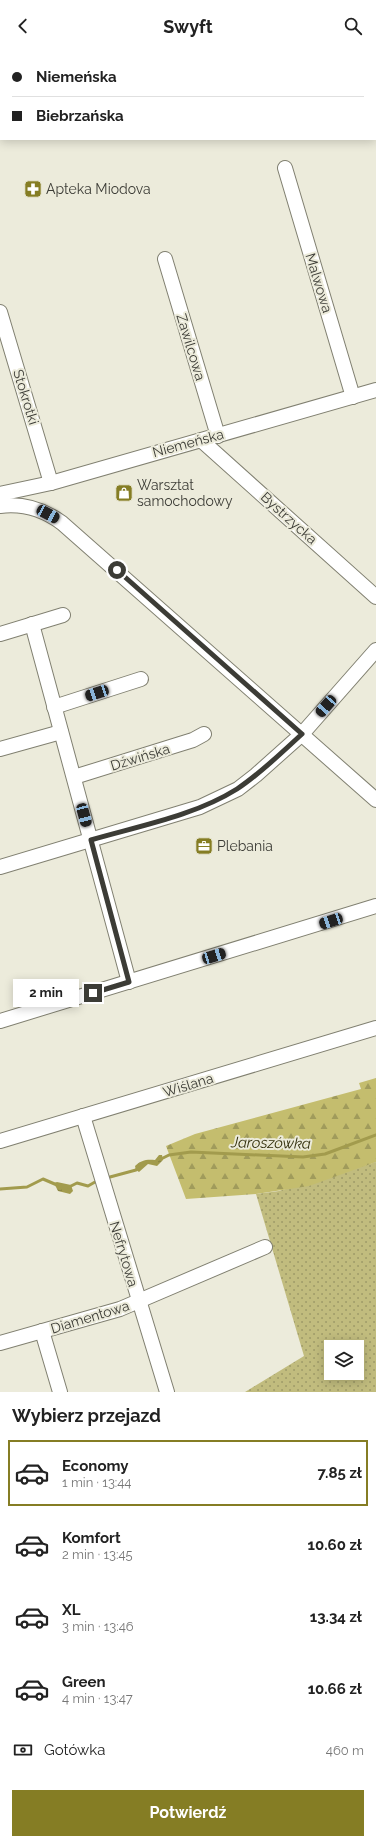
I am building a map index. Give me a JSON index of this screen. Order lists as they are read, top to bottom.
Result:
{
  "streets": {
    "street": [
      "Malwowa",
      "Zawilcowa",
      "Stokrotki",
      "Niemeńska",
      "Bystrzycka",
      "Dźwińska",
      "Wiślana",
      "Nefrytowa",
      "Diamentowa"
    ]
  },
  "crossings": [
    ["Malwowa", "Niemeńska"],
    ["Zawilcowa", "Niemeńska"],
    ["Stokrotki", "Niemeńska"],
    ["Niemeńska", "Bystrzycka"],
    ["Wiślana", "Nefrytowa"],
    ["Nefrytowa", "Diamentowa"]
  ],
  "water": ["Jaroszówka"],
  "places": {
    "pharmacy": ["Apteka Miodova"],
    "shop": ["Warsztat samochodowy"],
    "office": ["Plebania"]
  },
  "page": {
    "header": "Swyft",
    "banner": ["Niemeńska", "Biebrzańska"],
    "bubble": "2 min",
    "heading": "Wybierz przejazd",
    "list": [
      {
        "name": "Economy",
        "note": "1 min · 13:44",
        "value": "7.85 zł"
      },
      {
        "name": "Komfort",
        "note": "2 min · 13:45",
        "value": "10.60 zł"
      },
      {
        "name": "XL",
        "note": "3 min · 13:46",
        "value": "13.34 zł"
      },
      {
        "name": "Green",
        "note": "4 min · 13:47",
        "value": "10.66 zł"
      }
    ],
    "pay": ["Gotówka", "460 m"],
    "buttons": "Potwierdź"
  }
}
